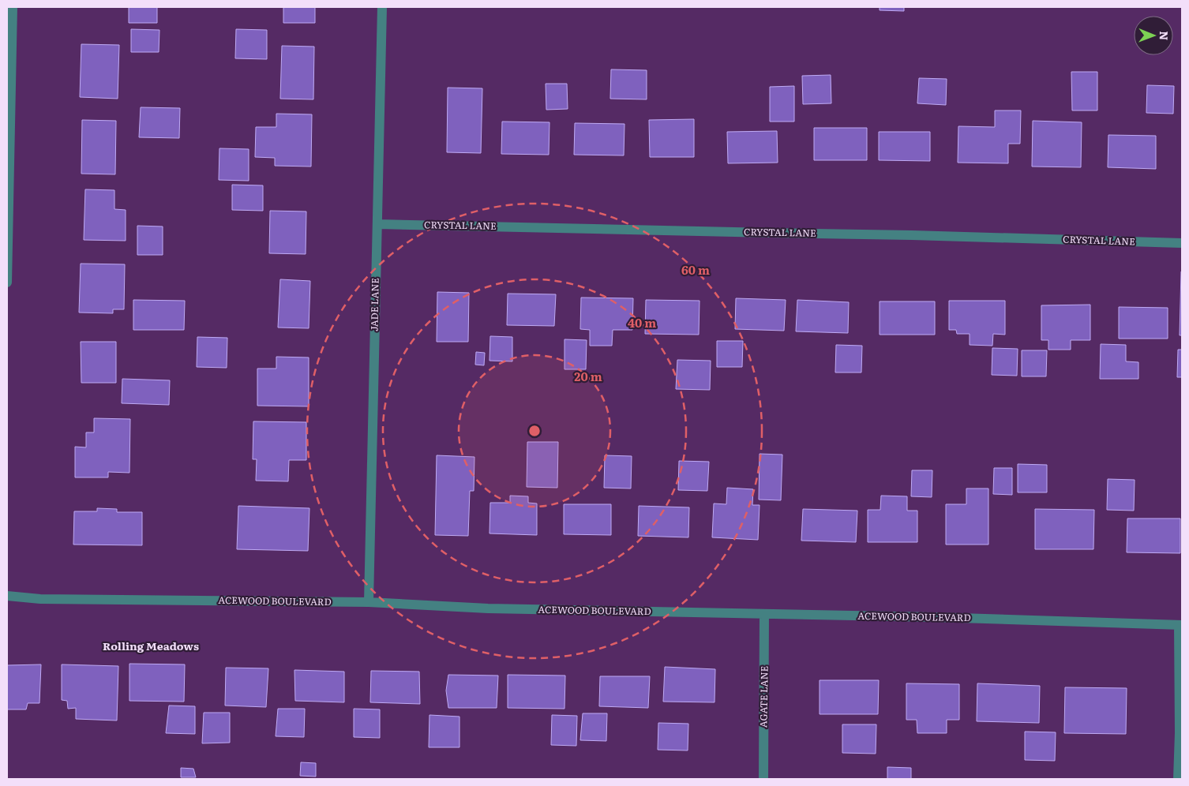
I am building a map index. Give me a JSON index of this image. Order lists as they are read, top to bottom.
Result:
{
  "streets": {
    "street": [
      "CRYSTAL LANE",
      "JADE LANE",
      "ACEWOOD BOULEVARD",
      "AGATE LANE"
    ]
  },
  "crossings": [
    ["CRYSTAL LANE", "JADE LANE"],
    ["JADE LANE", "ACEWOOD BOULEVARD"],
    ["ACEWOOD BOULEVARD", "AGATE LANE"]
  ],
  "districts": ["Rolling Meadows"],
  "north": "right",
  "rings": ["60 m", "40 m", "20 m"]
}
